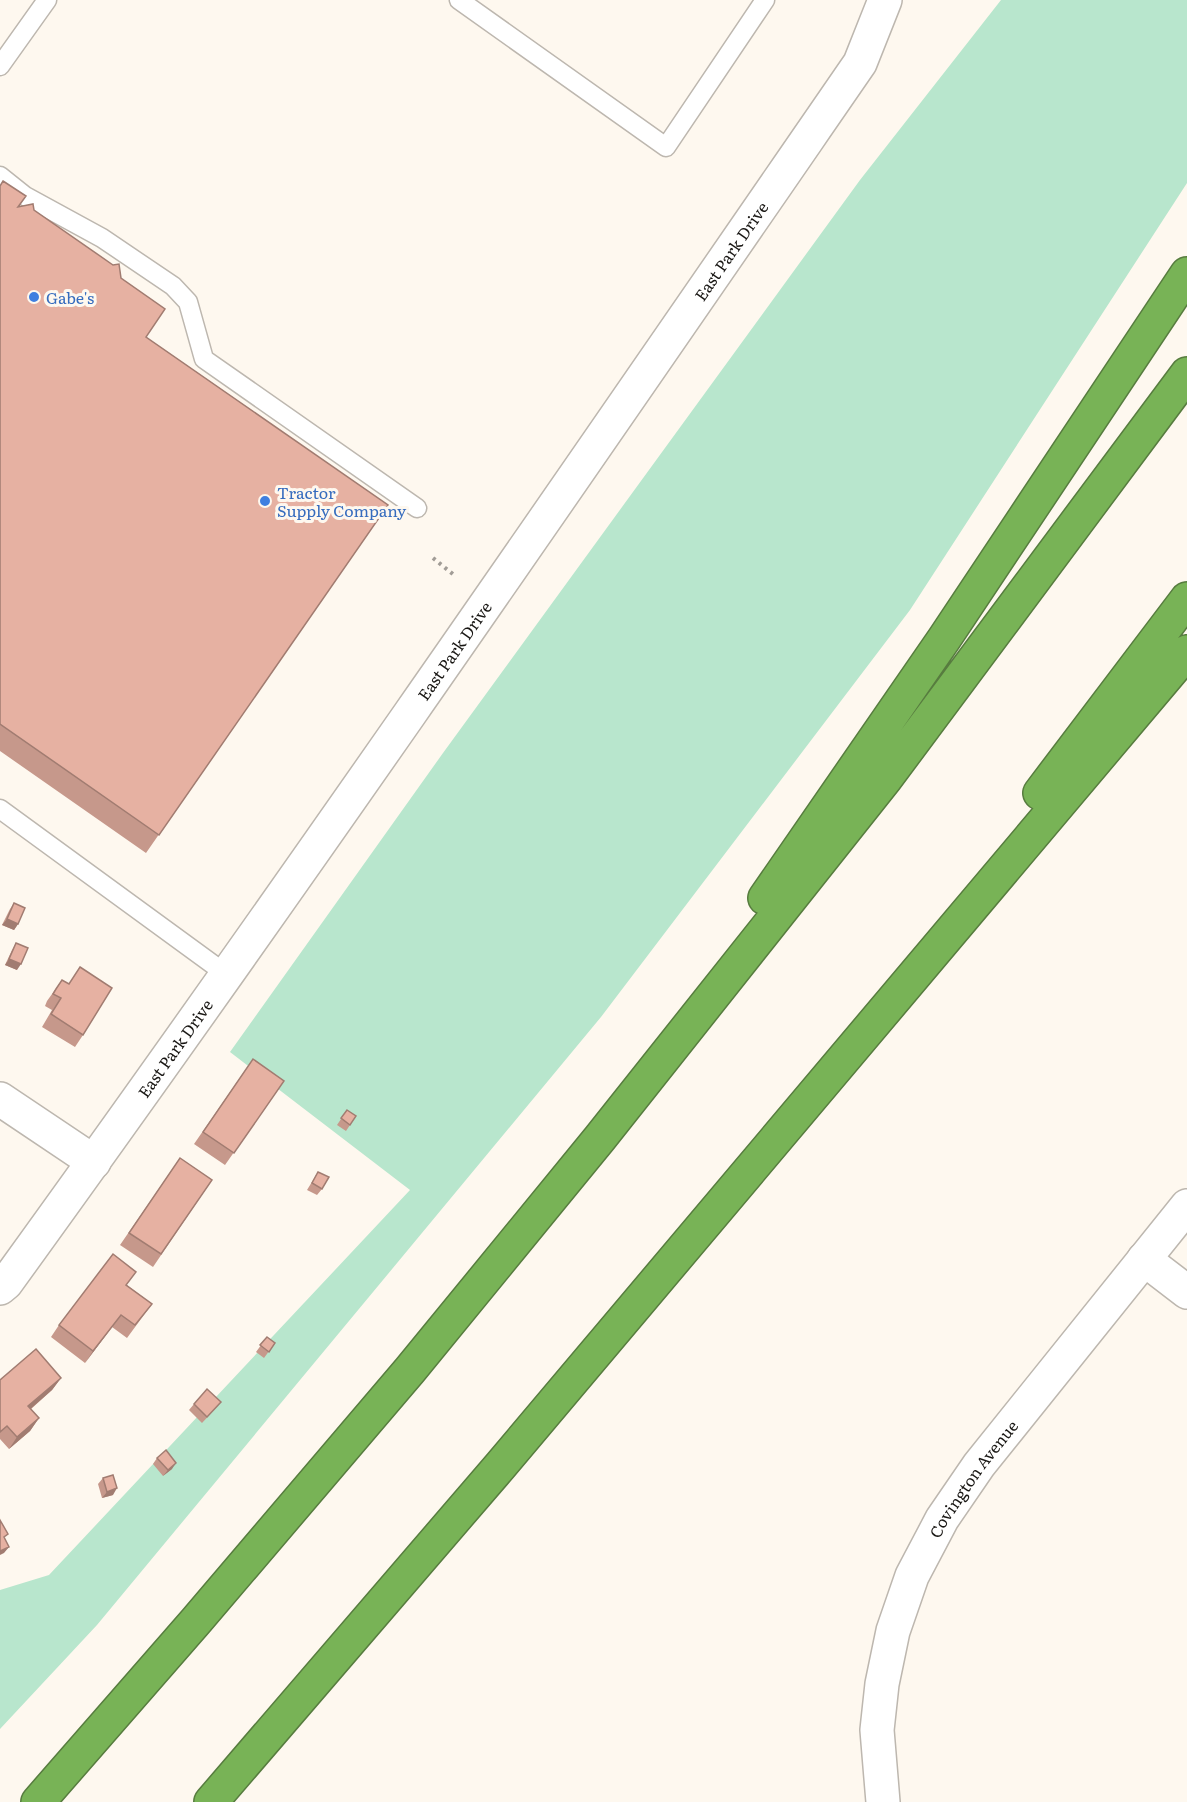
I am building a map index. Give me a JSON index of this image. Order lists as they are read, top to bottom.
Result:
{
  "streets": {
    "street": ["East Park Drive", "Covington Avenue"]
  },
  "places": ["Gabe's", "Tractor Supply Company"]
}
